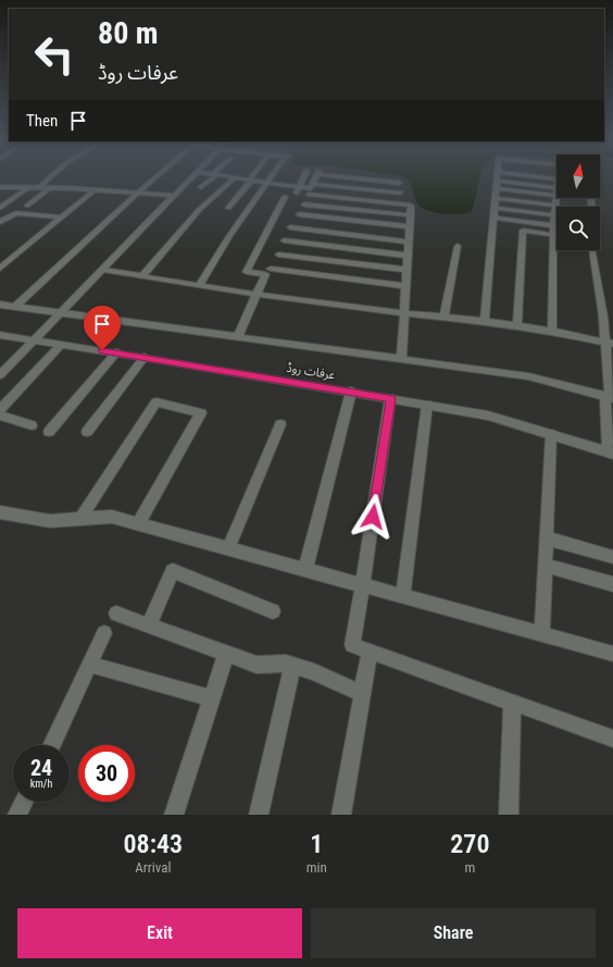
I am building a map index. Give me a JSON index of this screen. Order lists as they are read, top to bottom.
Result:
{
  "streets": {
    "street": ["عرفات روڈ"]
  },
  "north": "top",
  "page": {
    "turn": ["80 m", "عرفات روڈ"],
    "then": "Then",
    "speed": "24 km/h",
    "limit": "30",
    "eta": [
      "08:43",
      "Arrival",
      "1",
      "min",
      "270",
      "m"
    ],
    "buttons": ["Exit", "Share"]
  }
}
